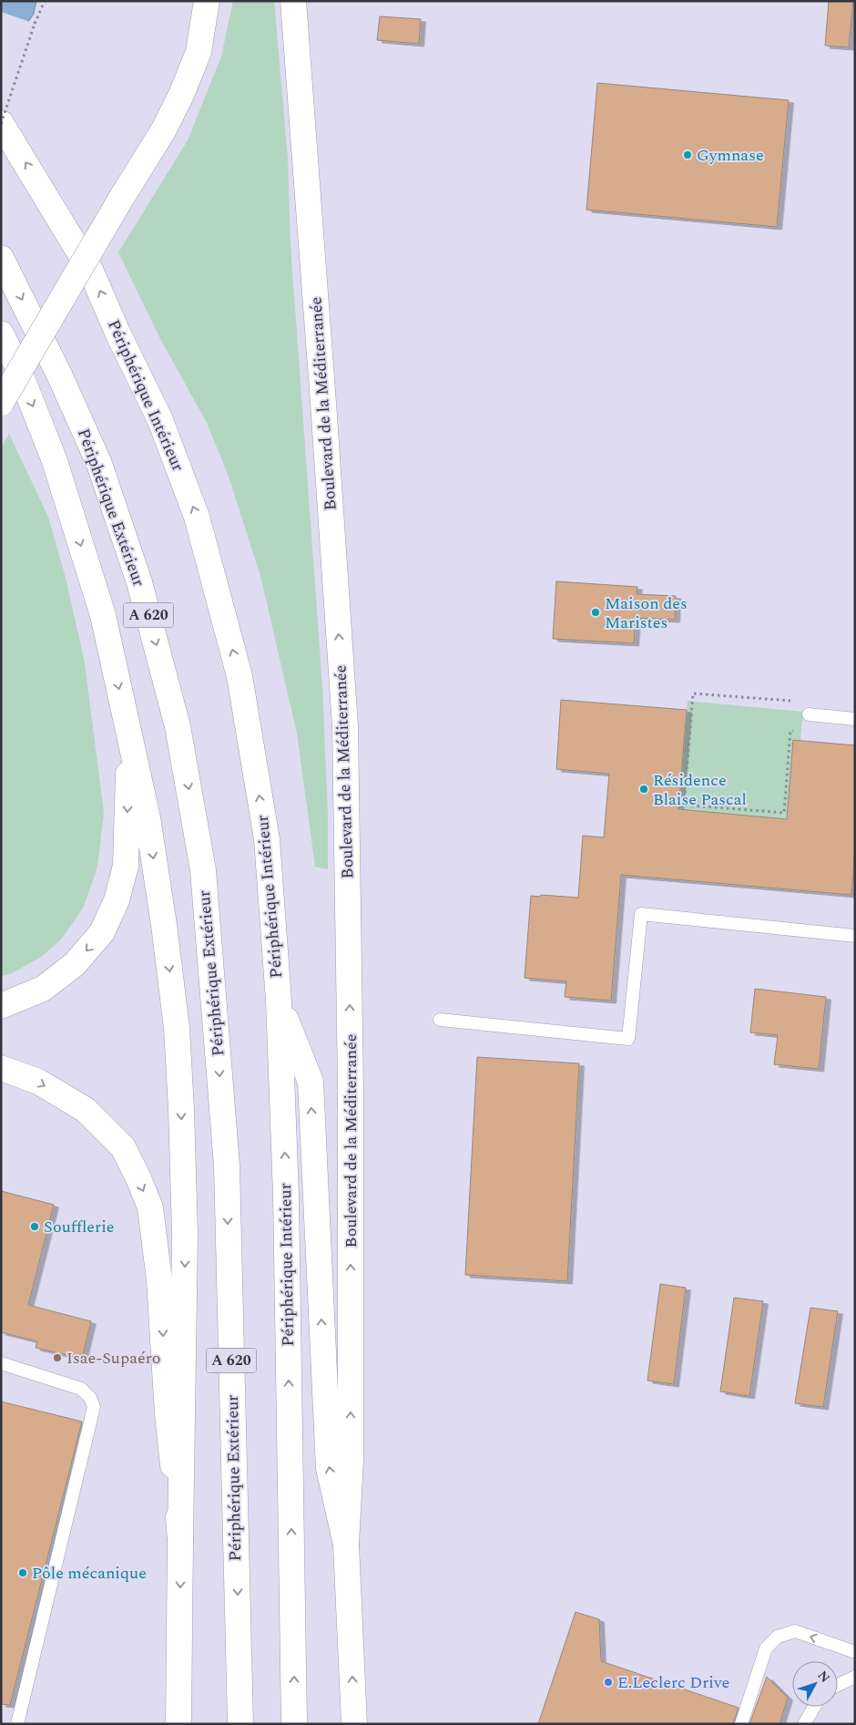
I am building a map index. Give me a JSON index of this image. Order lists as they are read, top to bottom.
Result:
{
  "streets": {
    "main road": [
      "Périphérique Intérieur",
      "Boulevard de la Méditerranée",
      "Périphérique Extérieur",
      "A 620"
    ]
  },
  "places": [
    "Gymnase",
    "Maison des Maristes",
    "Résidence Blaise Pascal",
    "Soufflerie",
    "Isae-Supaéro",
    "Pôle mécanique",
    "E.Leclerc Drive"
  ],
  "north": "top right"
}
